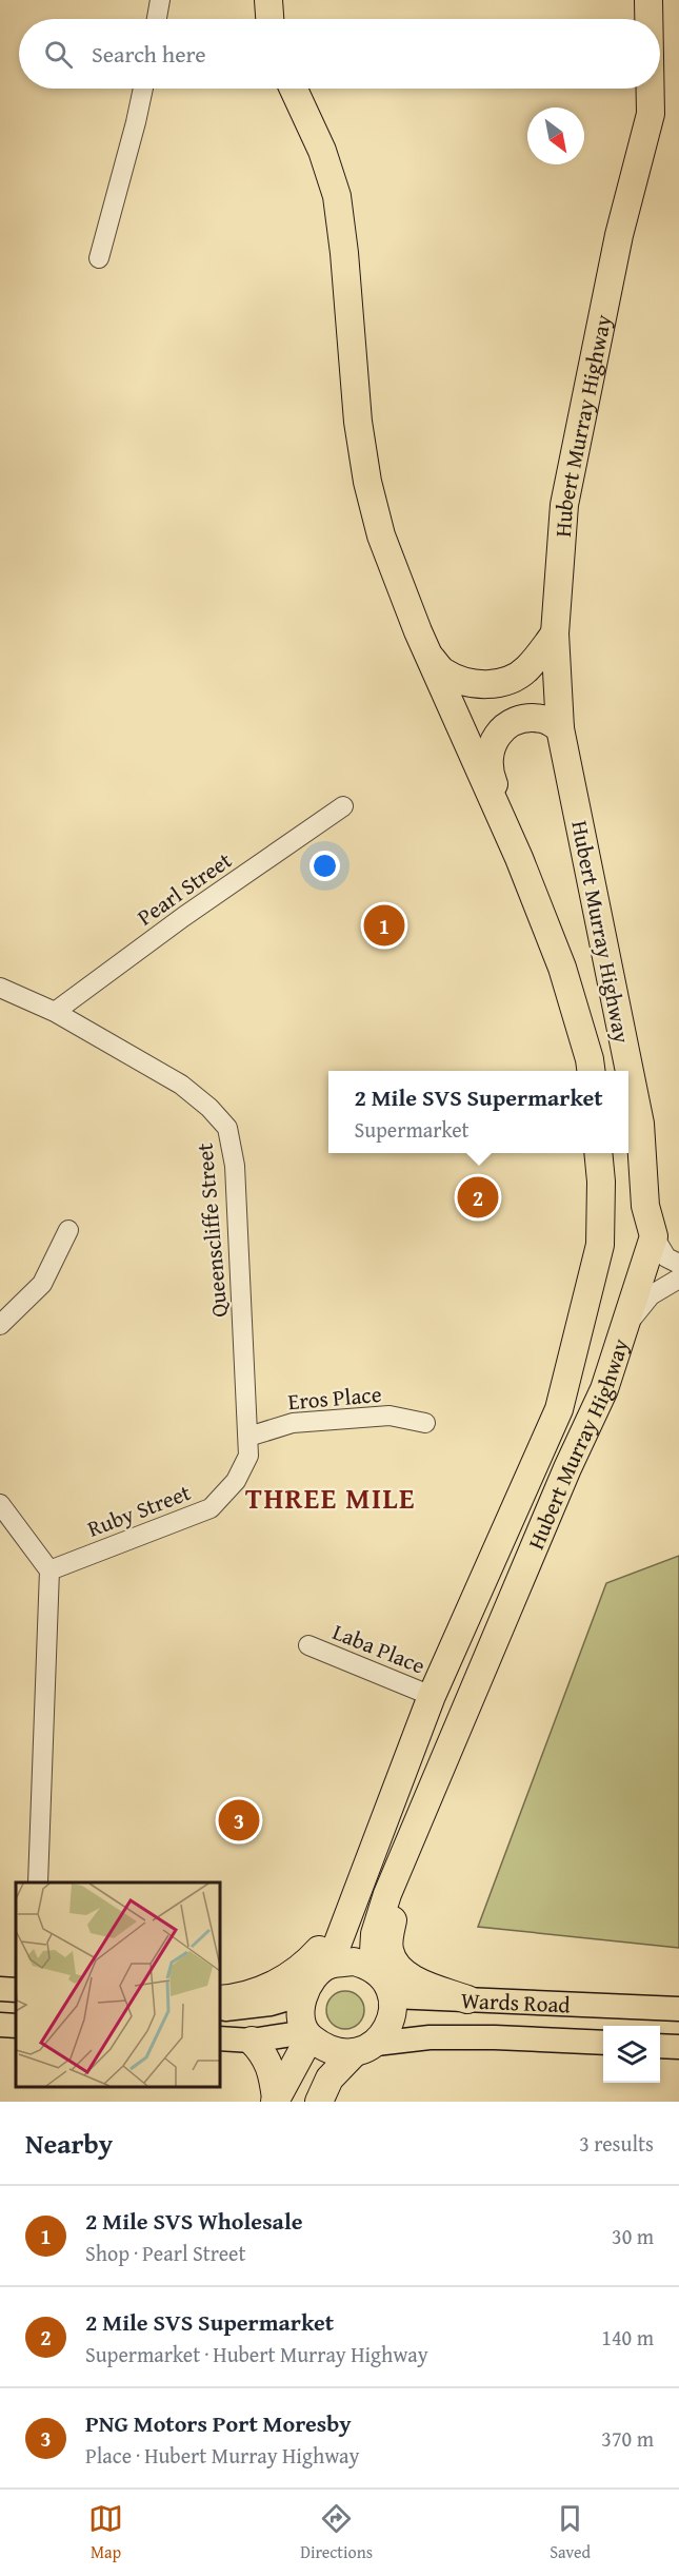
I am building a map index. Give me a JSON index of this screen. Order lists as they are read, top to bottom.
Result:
{
  "streets": {
    "highway": ["Hubert Murray Highway"],
    "main road": ["Wards Road"],
    "street": [
      "Pearl Street",
      "Queenscliffe Street",
      "Eros Place",
      "Ruby Street",
      "Laba Place"
    ]
  },
  "crossings": [
    ["Hubert Murray Highway", "Laba Place"],
    ["Hubert Murray Highway", "Wards Road"],
    ["Pearl Street", "Queenscliffe Street"],
    ["Queenscliffe Street", "Eros Place"],
    ["Queenscliffe Street", "Ruby Street"]
  ],
  "districts": ["THREE MILE"],
  "north": "bottom right",
  "page": {
    "search": "Search here",
    "pins": ["1", "2", "3"],
    "popup": ["2 Mile SVS Supermarket", "Supermarket"],
    "heading": ["Nearby", "3 results"],
    "list": [
      {
        "mark": "1",
        "name": "2 Mile SVS Wholesale",
        "note": "Shop · Pearl Street",
        "value": "30 m"
      },
      {
        "mark": "2",
        "name": "2 Mile SVS Supermarket",
        "note": "Supermarket · Hubert Murray Highway",
        "value": "140 m"
      },
      {
        "mark": "3",
        "name": "PNG Motors Port Moresby",
        "note": "Place · Hubert Murray Highway",
        "value": "370 m"
      }
    ],
    "nav": ["Map", "Directions", "Saved"]
  }
}
